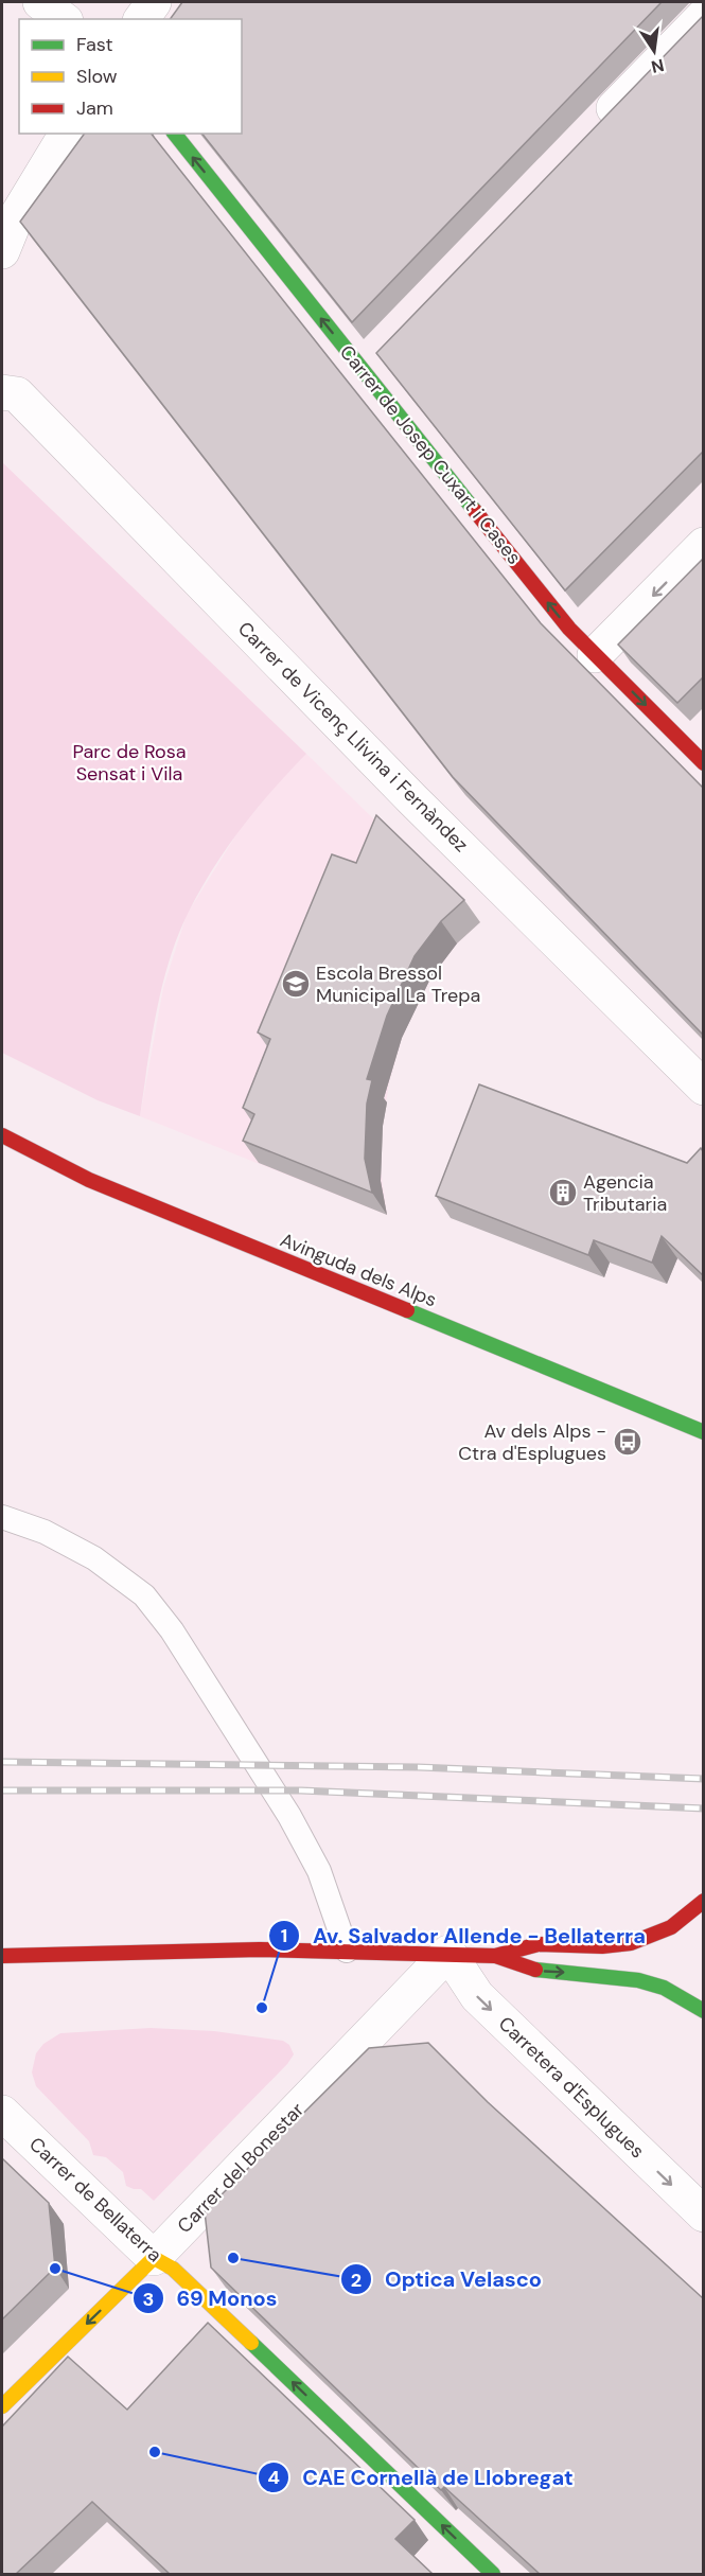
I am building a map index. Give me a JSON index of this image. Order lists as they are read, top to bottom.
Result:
{
  "streets": {
    "street": [
      "Carrer de Josep Cuxart i Cases",
      "Carrer de Vicenç Llivina i Fernàndez",
      "Avinguda dels Alps",
      "Carretera d'Esplugues",
      "Carrer del Bonestar",
      "Carrer de Bellaterra"
    ]
  },
  "crossings": [
    ["Carretera d'Esplugues", "Carrer del Bonestar"],
    ["Carrer del Bonestar", "Carrer de Bellaterra"]
  ],
  "one_way": ["Carretera d'Esplugues", "Carrer de Bellaterra"],
  "parks": ["Parc de Rosa Sensat i Vila"],
  "places": {
    "school or university": ["Escola Bressol Municipal La Trepa"],
    "building": ["Agencia Tributaria"],
    "bus stop": ["Av dels Alps - Ctra d'Esplugues"],
    "other": [
      "Av. Salvador Allende - Bellaterra",
      "Optica Velasco",
      "69 Monos",
      "CAE Cornellà de Llobregat"
    ]
  },
  "legend": ["Fast", "Slow", "Jam"],
  "north": "bottom"
}
